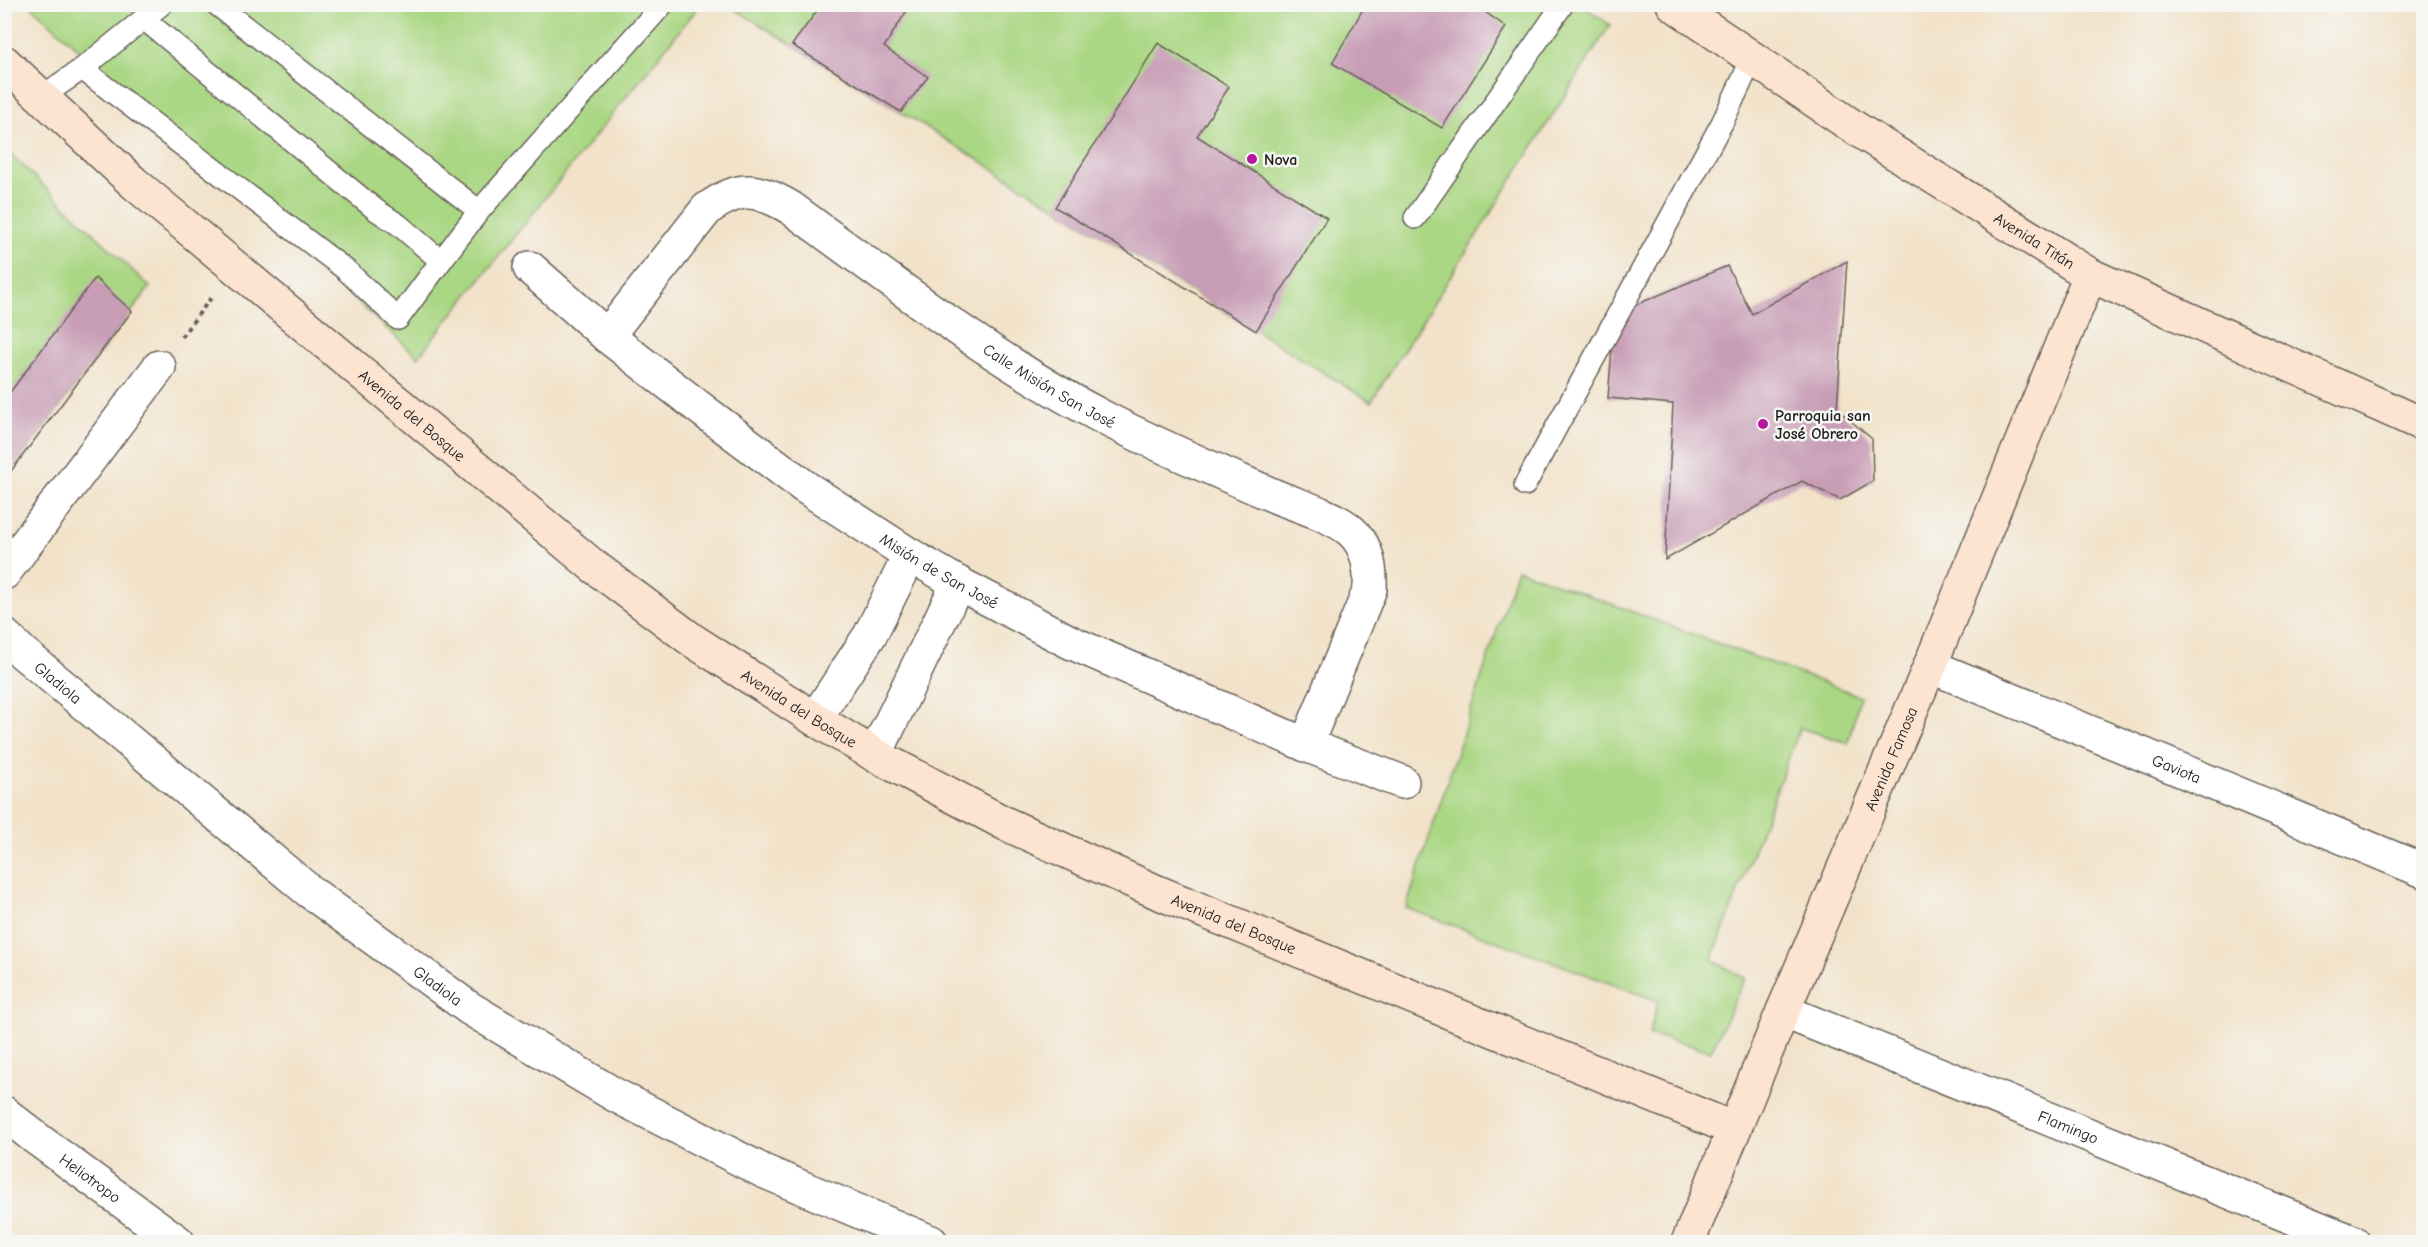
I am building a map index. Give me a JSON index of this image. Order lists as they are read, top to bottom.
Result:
{
  "streets": {
    "street": [
      "Avenida Titán",
      "Calle Misión San José",
      "Avenida del Bosque",
      "Misión de San José",
      "Gladiola",
      "Avenida Famosa",
      "Gaviota",
      "Flamingo",
      "Heliotropo"
    ]
  },
  "crossings": [
    ["Avenida Titán", "Avenida Famosa"],
    ["Calle Misión San José", "Misión de San José"],
    ["Avenida del Bosque", "Avenida Famosa"],
    ["Avenida Famosa", "Gaviota"],
    ["Avenida Famosa", "Flamingo"]
  ],
  "places": ["Nova", "Parroquia san José Obrero"]
}
